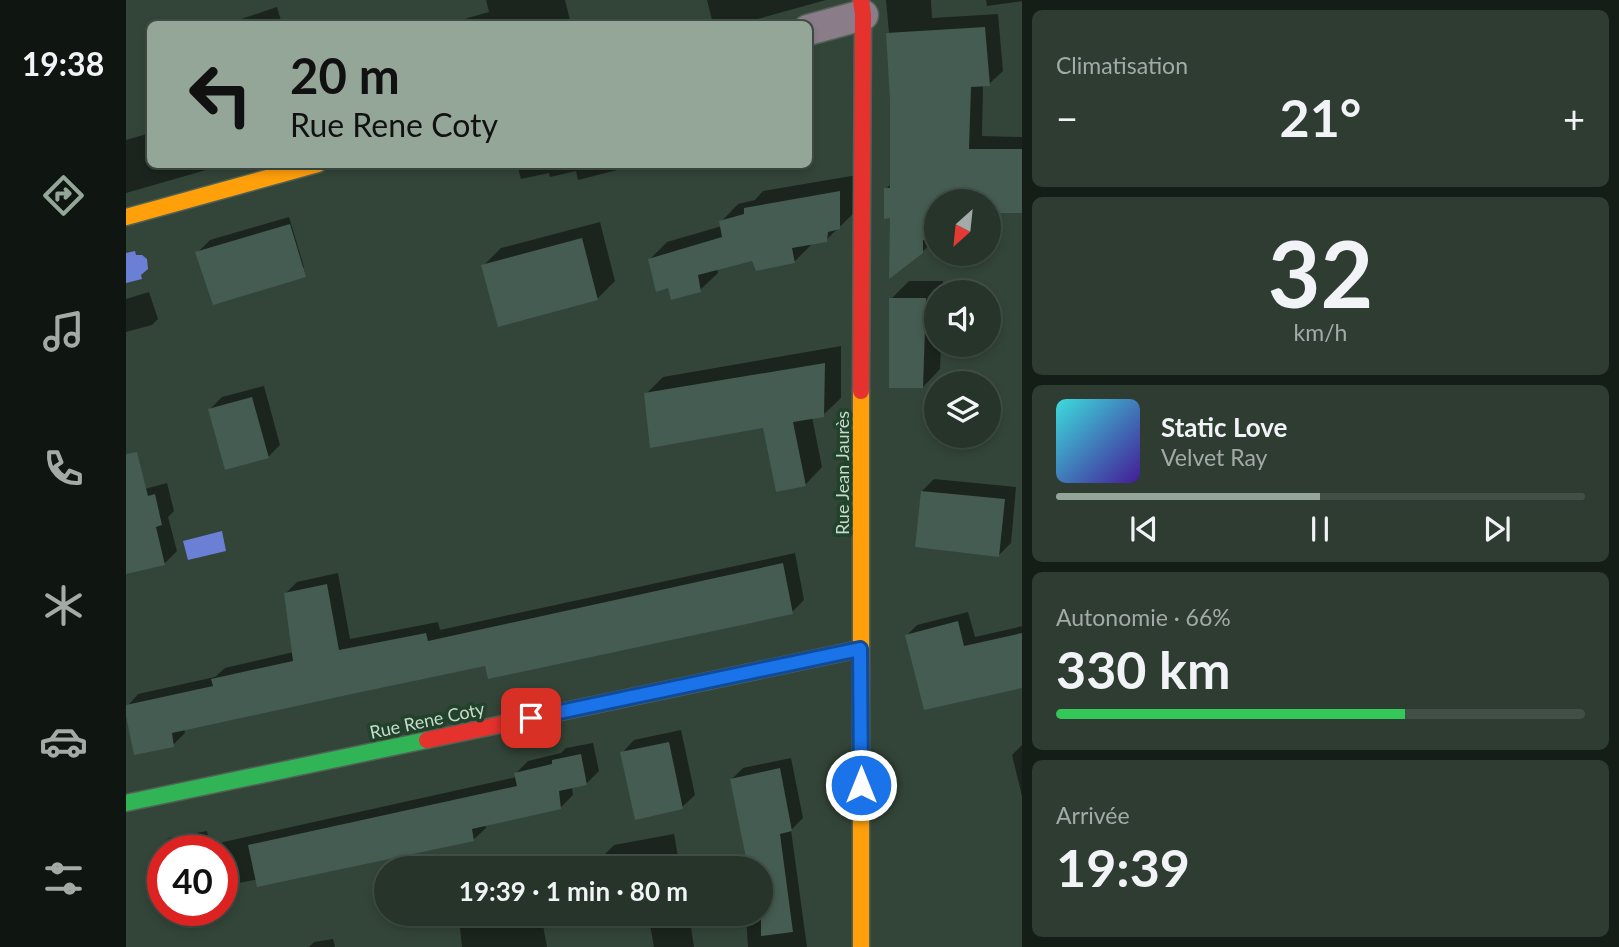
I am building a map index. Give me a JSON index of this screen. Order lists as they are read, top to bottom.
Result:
{
  "streets": {
    "street": ["Rue Jean Jaurès", "Rue Rene Coty"]
  },
  "crossings": [
    ["Rue Jean Jaurès", "Rue Rene Coty"]
  ],
  "north": "bottom left",
  "page": {
    "tabs": "19:38",
    "tile": [
      "Climatisation",
      ["32", "km/h"],
      ["Autonomie · 66%", "330 km"],
      ["Arrivée", "19:39"]
    ],
    "turn": ["20 m", "Rue Rene Coty"],
    "heat": ["−", "21°", "+"],
    "song": ["Static Love", "Velvet Ray"],
    "limit": "40",
    "trip": "19:39 · 1 min · 80 m"
  }
}
